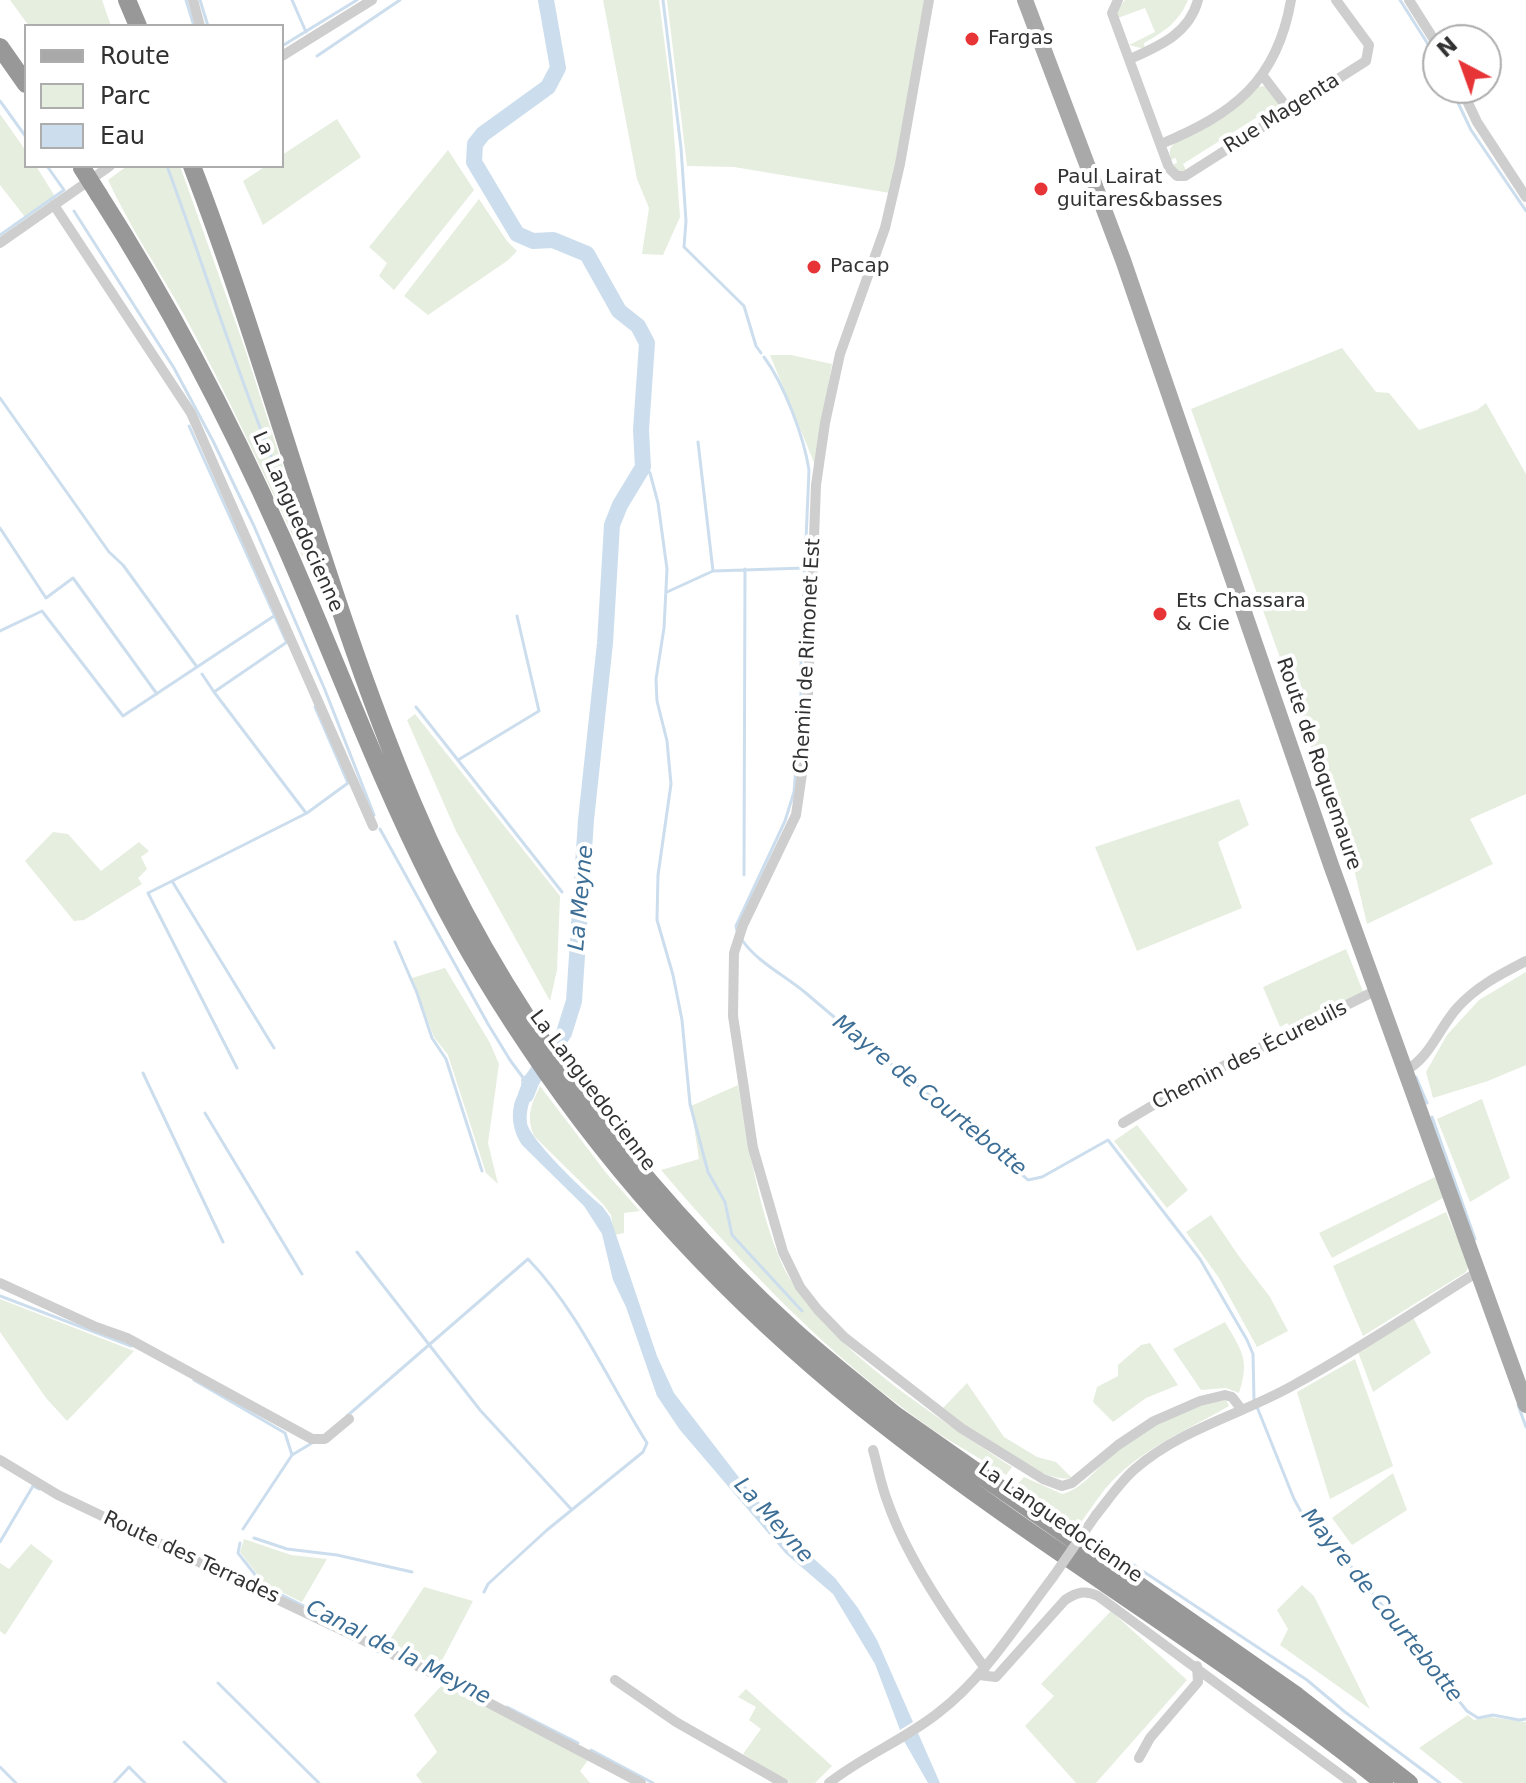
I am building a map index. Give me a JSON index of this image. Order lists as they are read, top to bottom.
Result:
{
  "streets": {
    "highway": ["La Languedocienne"],
    "main road": ["Route de Roquemaure"],
    "street": [
      "Rue Magenta",
      "Chemin de Rimonet Est",
      "Chemin des Écureuils",
      "Route des Terrades"
    ]
  },
  "crossings": [
    ["Route de Roquemaure", "Chemin des Écureuils"]
  ],
  "water": ["La Meyne", "Mayre de Courtebotte", "Canal de la Meyne"],
  "places": [
    "Fargas",
    "Paul Lairat guitares&basses",
    "Pacap",
    "Ets Chassara & Cie"
  ],
  "legend": ["Route", "Parc", "Eau"],
  "north": "top left"
}
